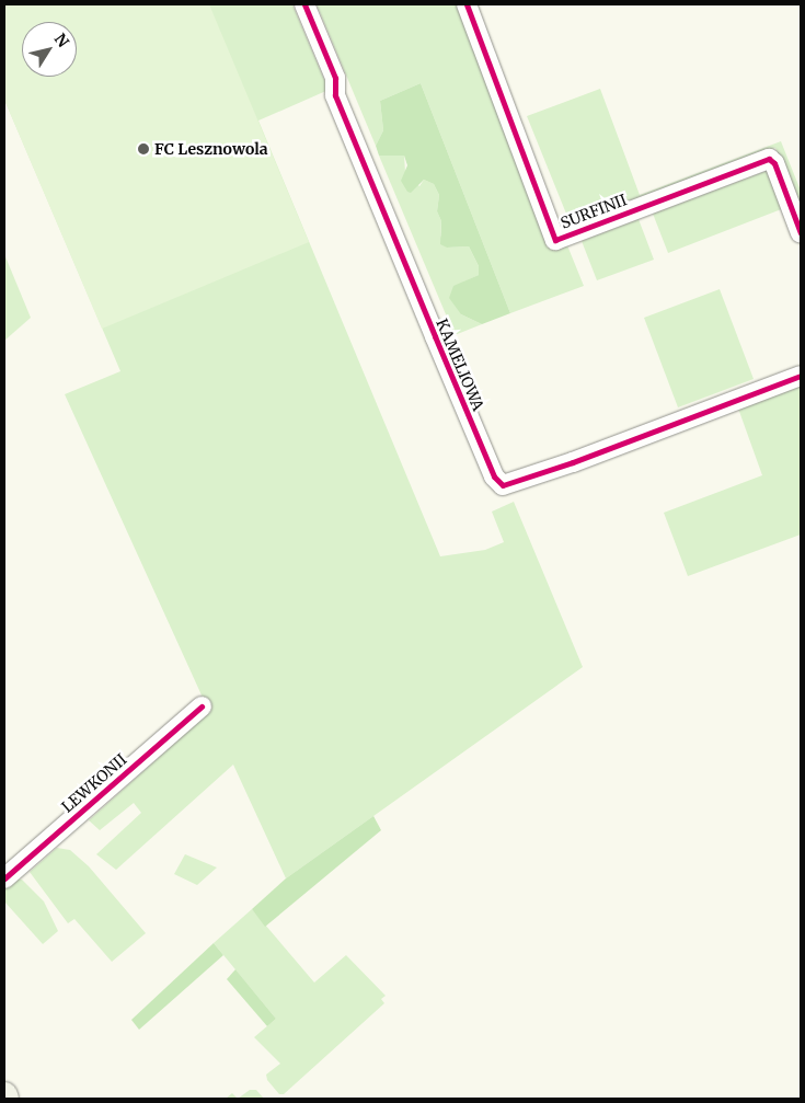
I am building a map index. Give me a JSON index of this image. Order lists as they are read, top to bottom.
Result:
{
  "streets": {
    "street": ["SURFINII", "KAMELIOWA", "LEWKONII"]
  },
  "places": ["FC Lesznowola"],
  "north": "top right"
}
